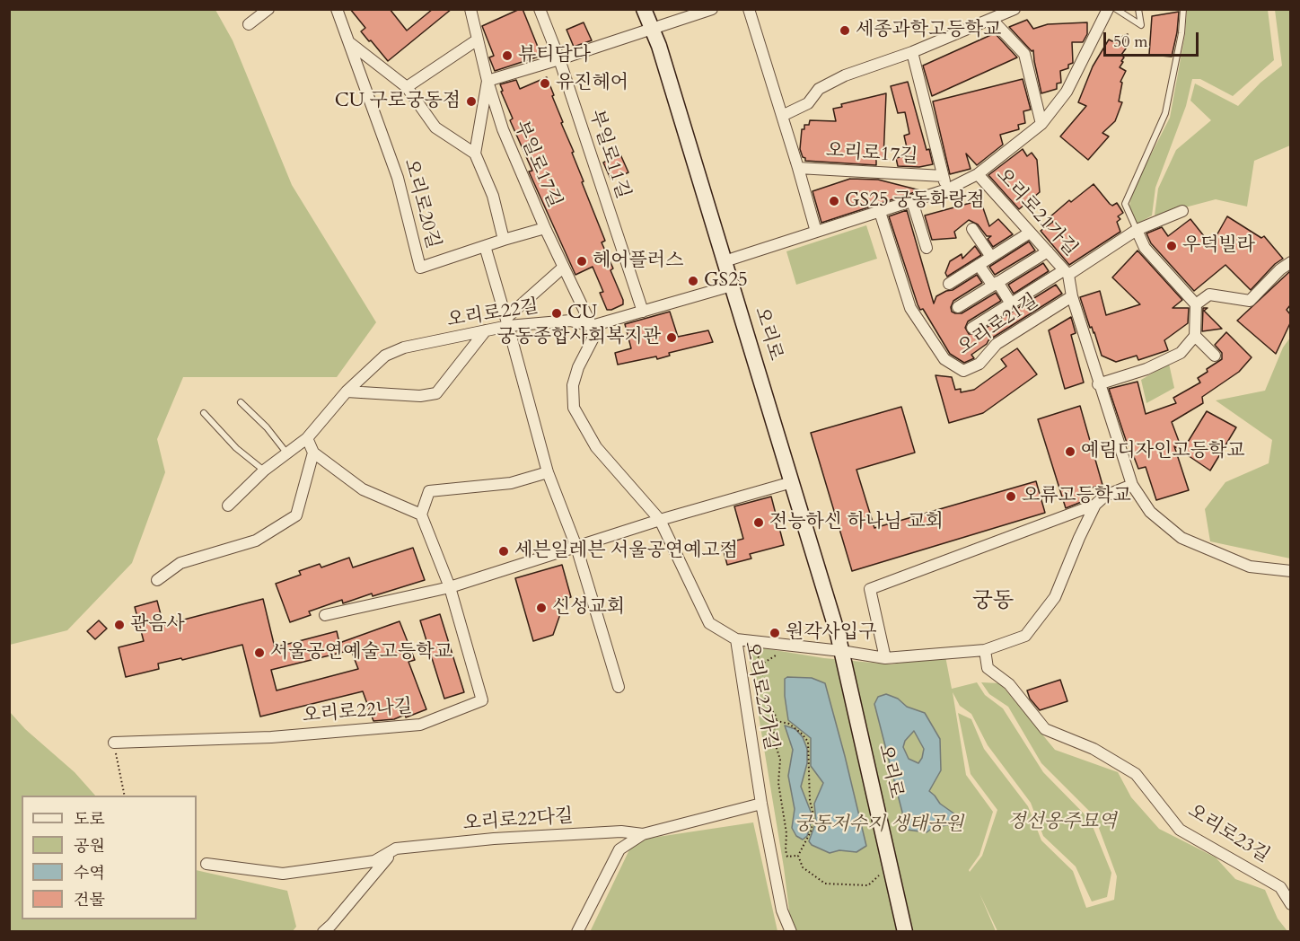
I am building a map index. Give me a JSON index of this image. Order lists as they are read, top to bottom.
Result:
{
  "streets": {
    "main road": ["오리로"],
    "street": [
      "부일로11길",
      "오리로17길",
      "부일로17길",
      "오리로20길",
      "오리로21가길",
      "오리로22길",
      "오리로21길",
      "오리로22가길",
      "오리로22나길",
      "오리로22다길",
      "오리로23길"
    ]
  },
  "crossings": [
    ["부일로11길", "오리로22길"],
    ["부일로17길", "오리로20길"],
    ["부일로17길", "오리로22길"],
    ["부일로17길", "오리로22가길"],
    ["오리로21가길", "오리로21길"],
    ["오리로22길", "오리로"],
    ["오리로22길", "오리로22가길"],
    ["오리로22가길", "오리로22다길"]
  ],
  "districts": ["궁동"],
  "parks": ["정선옹주묘역", "궁동저수지 생태공원"],
  "places": [
    "세종과학고등학교",
    "뷰티담다",
    "유진헤어",
    "CU 구로궁동점",
    "GS25 궁동화랑점",
    "우덕빌라",
    "헤어플러스",
    "GS25",
    "CU",
    "궁동종합사회복지관",
    "예림디자인고등학교",
    "오류고등학교",
    "전능하신 하나님 교회",
    "세븐일레븐 서울공연예고점",
    "신성교회",
    "관음사",
    "원각사입구",
    "서울공연예술고등학교"
  ],
  "legend": [
    "도로",
    "공원",
    "수역",
    "건물"
  ],
  "scale_bar": "50 m"
}
